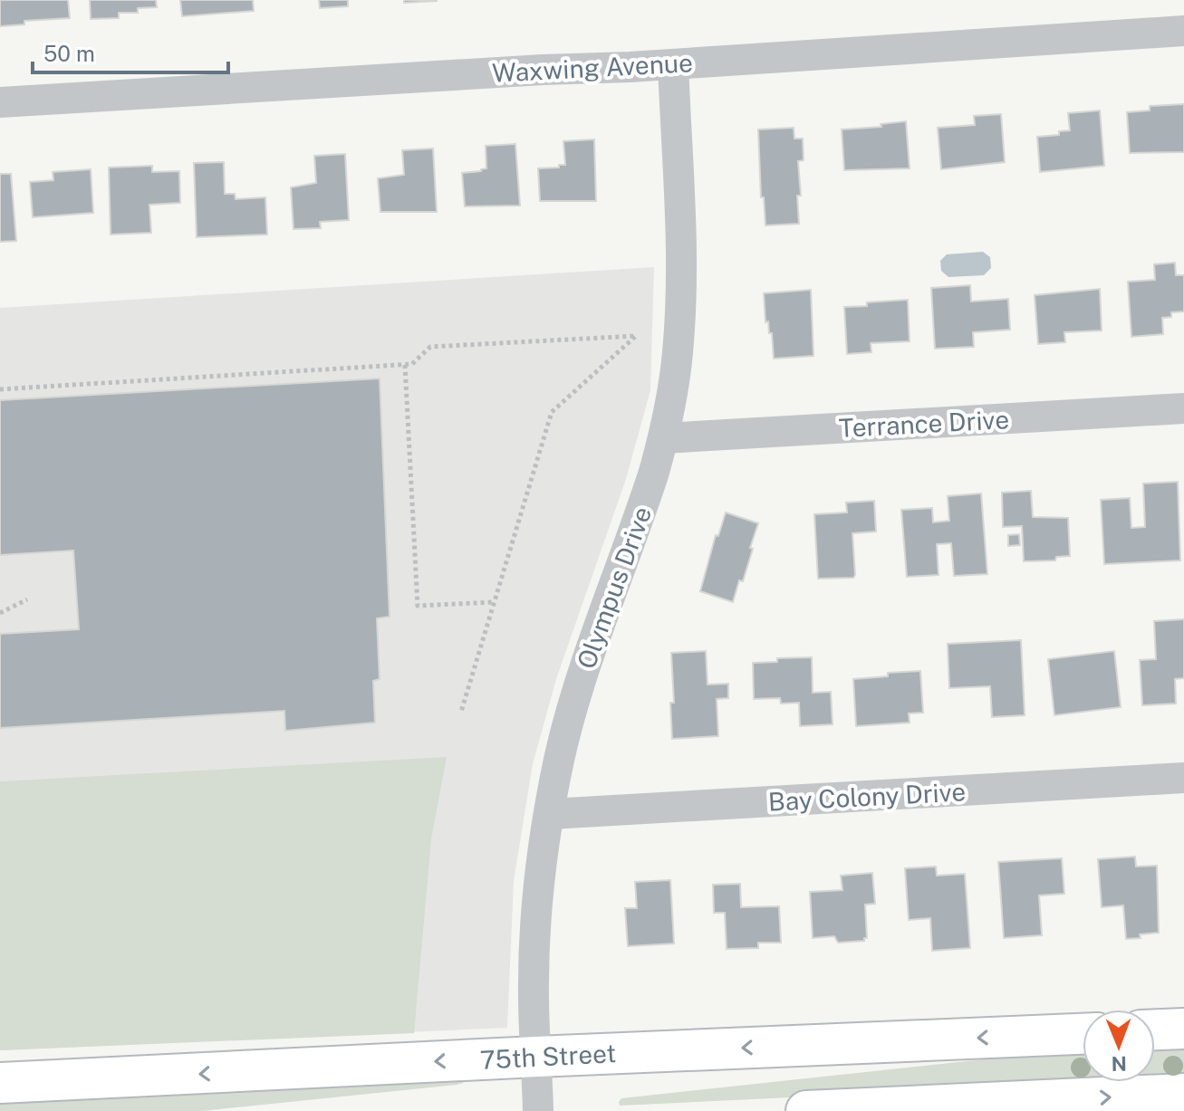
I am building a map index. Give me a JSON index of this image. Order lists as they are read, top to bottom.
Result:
{
  "streets": {
    "main road": ["75th Street"],
    "street": [
      "Waxwing Avenue",
      "Terrance Drive",
      "Olympus Drive",
      "Bay Colony Drive"
    ]
  },
  "crossings": [
    ["Waxwing Avenue", "Olympus Drive"],
    ["Terrance Drive", "Olympus Drive"],
    ["Olympus Drive", "Bay Colony Drive"],
    ["Olympus Drive", "75th Street"]
  ],
  "one_way": ["75th Street"],
  "scale_bar": "50 m",
  "north": "bottom"
}
